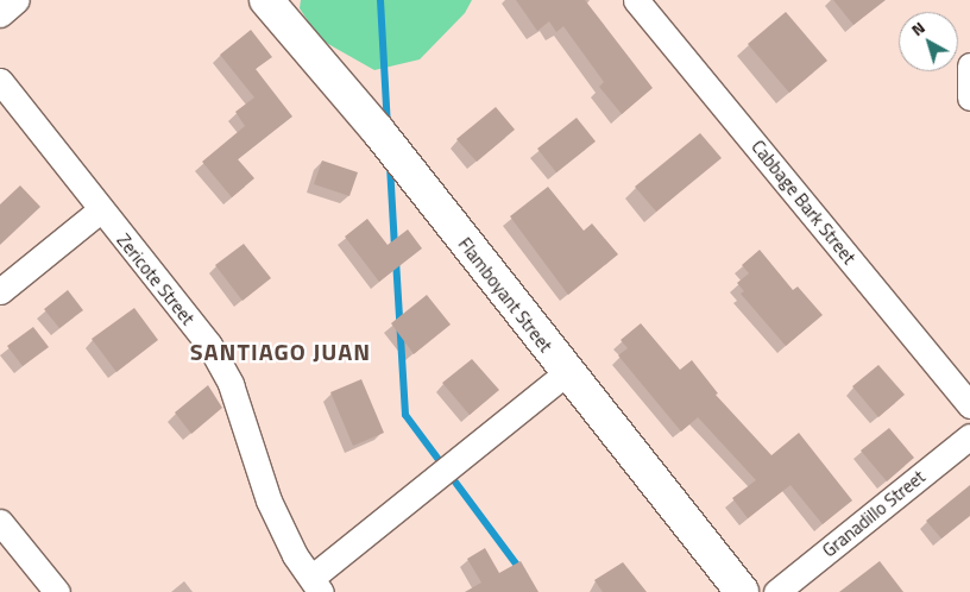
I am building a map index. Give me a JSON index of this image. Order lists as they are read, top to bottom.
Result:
{
  "streets": {
    "street": [
      "Cabbage Bark Street",
      "Zericote Street",
      "Flamboyant Street",
      "Granadillo Street"
    ]
  },
  "districts": ["SANTIAGO JUAN"],
  "north": "top left"
}
